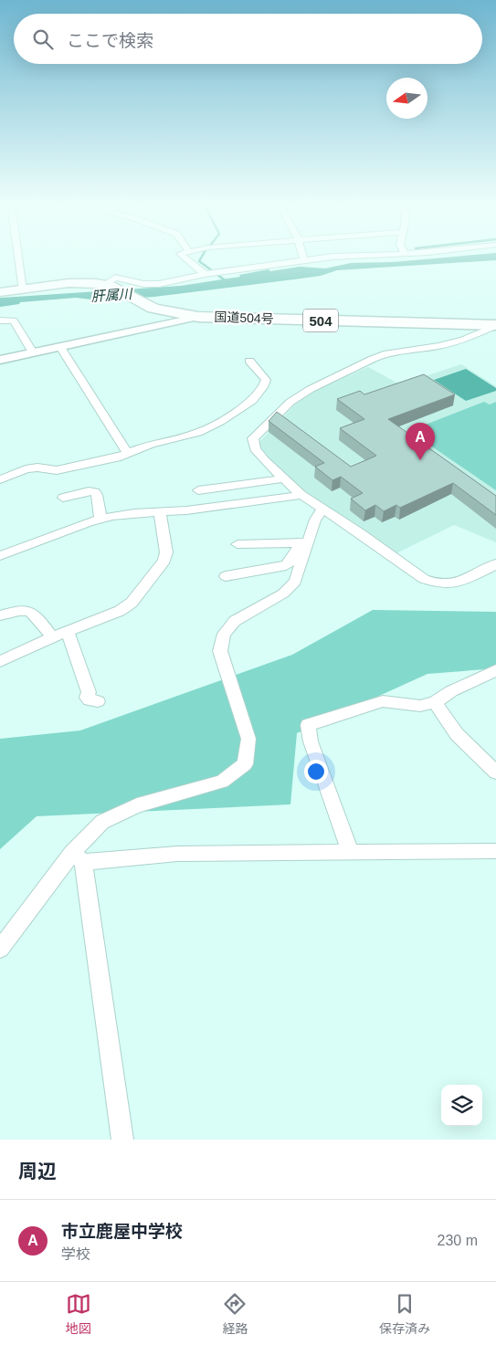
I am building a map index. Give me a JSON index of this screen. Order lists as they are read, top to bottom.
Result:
{
  "streets": {
    "highway": ["国道504号", "504"]
  },
  "water": ["肝属川"],
  "north": "left",
  "page": {
    "search": "ここで検索",
    "pins": "A",
    "heading": "周辺",
    "list": [
      {
        "mark": "A",
        "name": "市立鹿屋中学校",
        "note": "学校",
        "value": "230 m"
      }
    ],
    "nav": ["地図", "経路", "保存済み"]
  }
}
